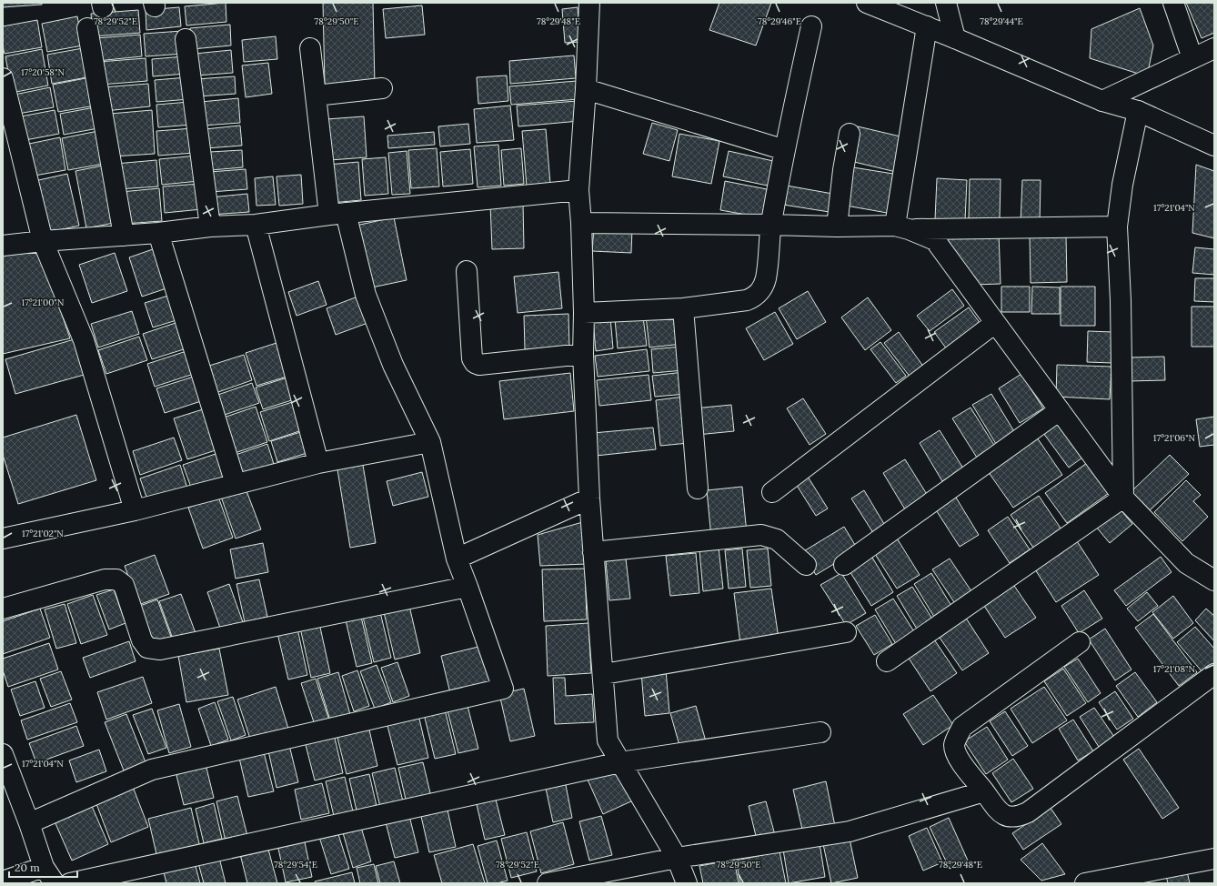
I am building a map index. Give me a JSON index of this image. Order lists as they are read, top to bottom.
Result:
{
  "scale_bar": "20 m",
  "coordinates": [
    "78°29'52\"E",
    "78°29'50\"E",
    "78°29'48\"E",
    "78°29'46\"E",
    "78°29'44\"E",
    "17°20'58\"N",
    "17°21'04\"N",
    "17°21'00\"N",
    "17°21'06\"N",
    "17°21'02\"N",
    "17°21'08\"N",
    "78°29'54\"E"
  ]
}
